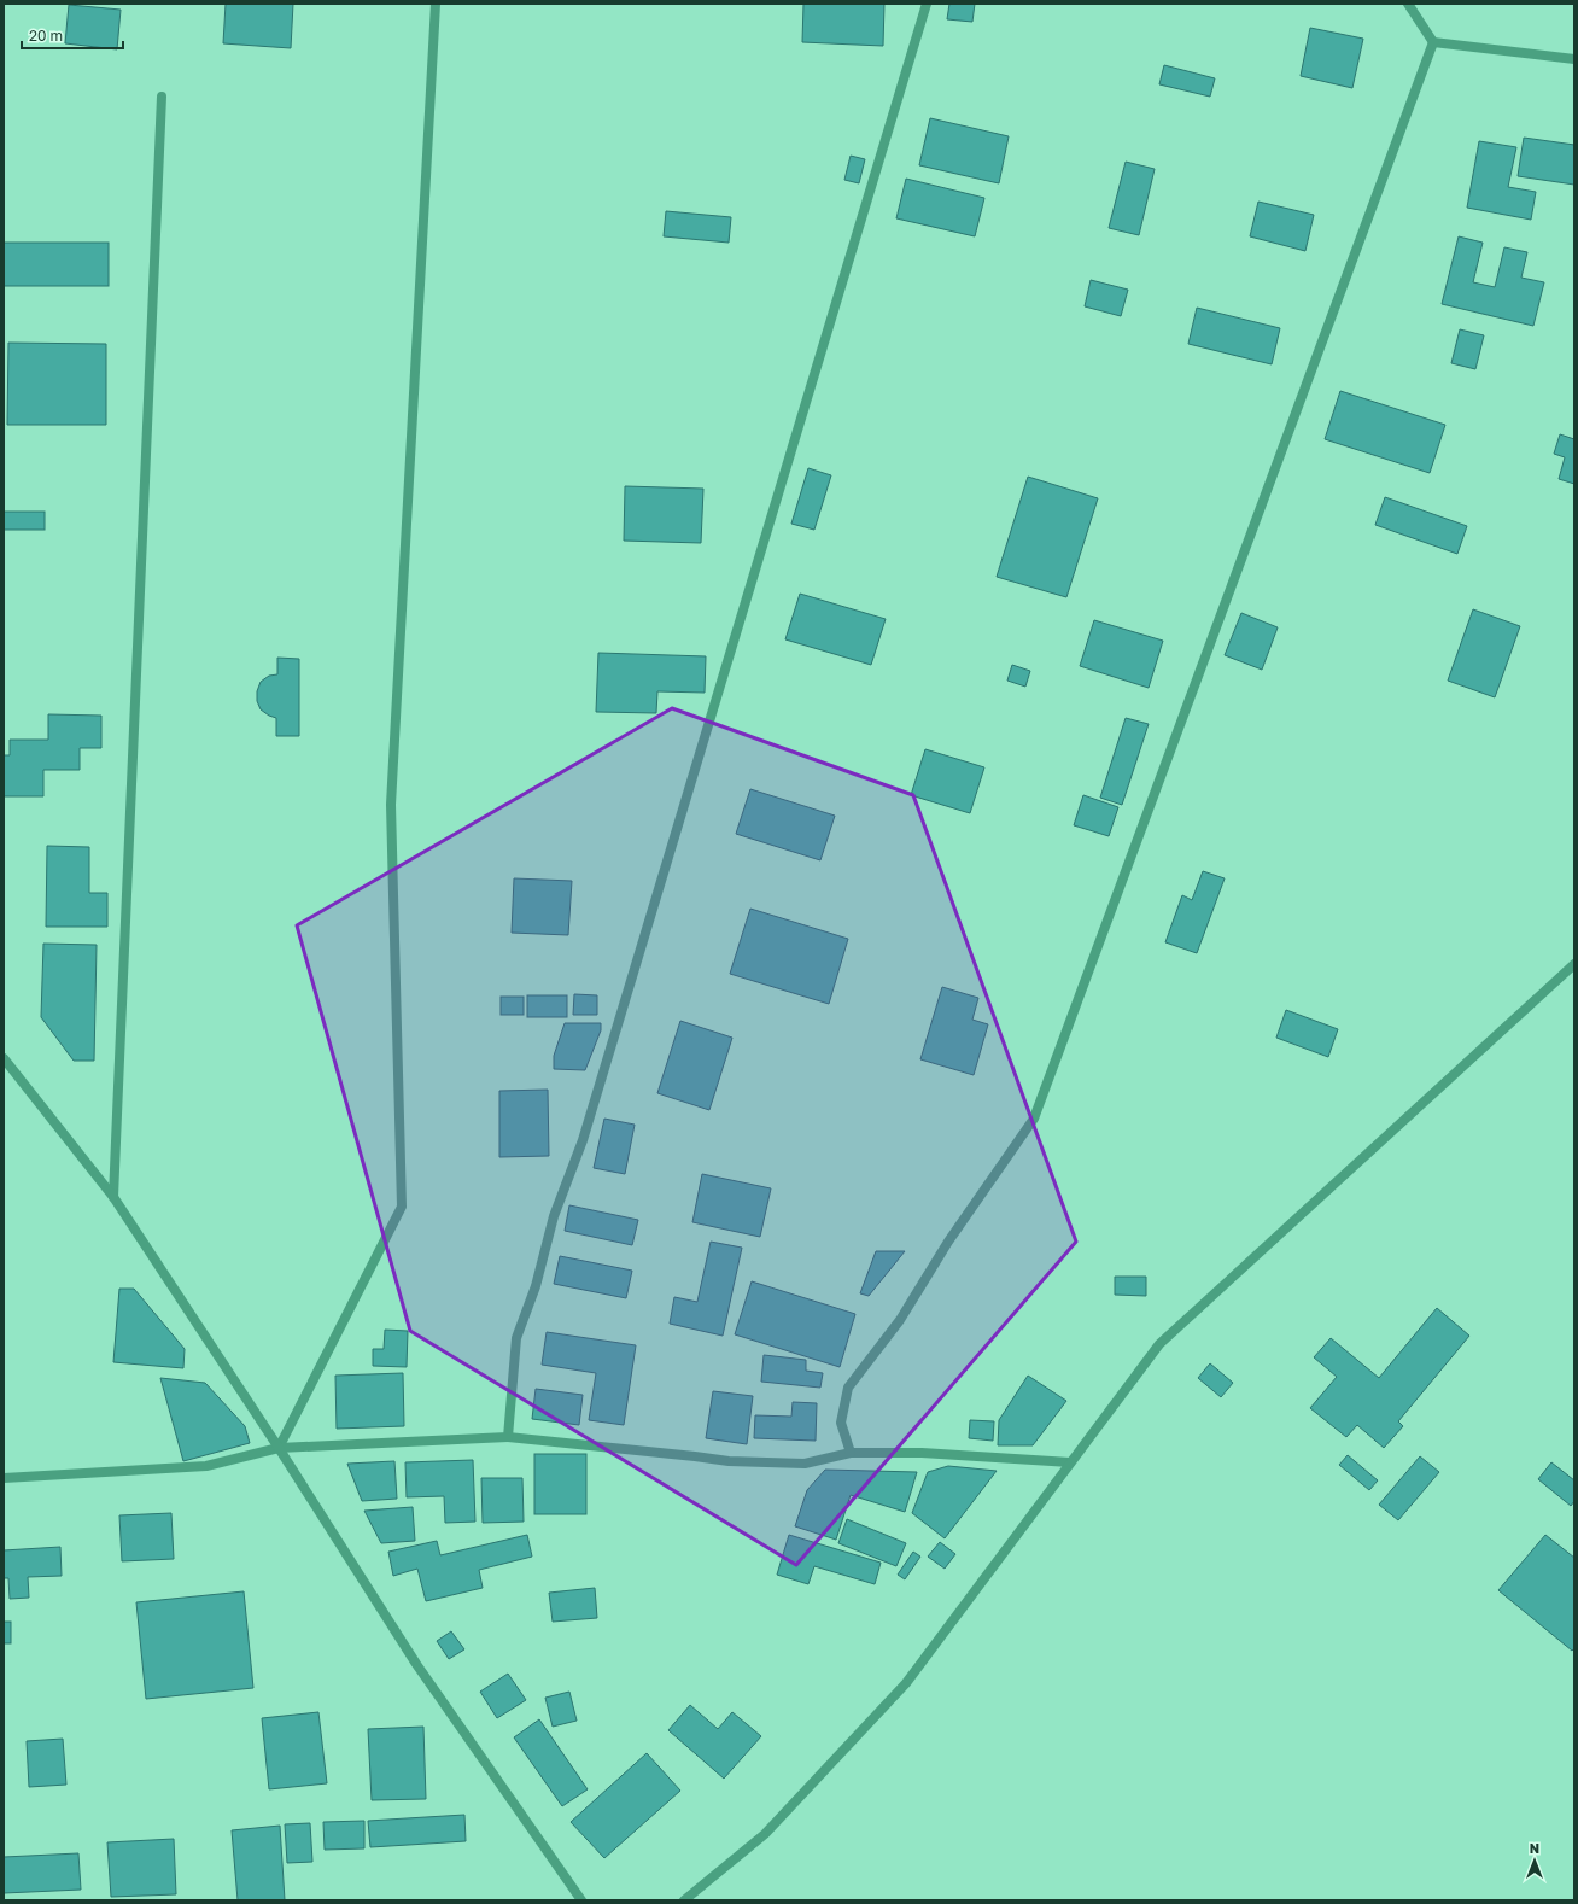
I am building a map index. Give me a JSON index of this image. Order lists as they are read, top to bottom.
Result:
{
  "scale_bar": "20 m",
  "north": "top"
}
